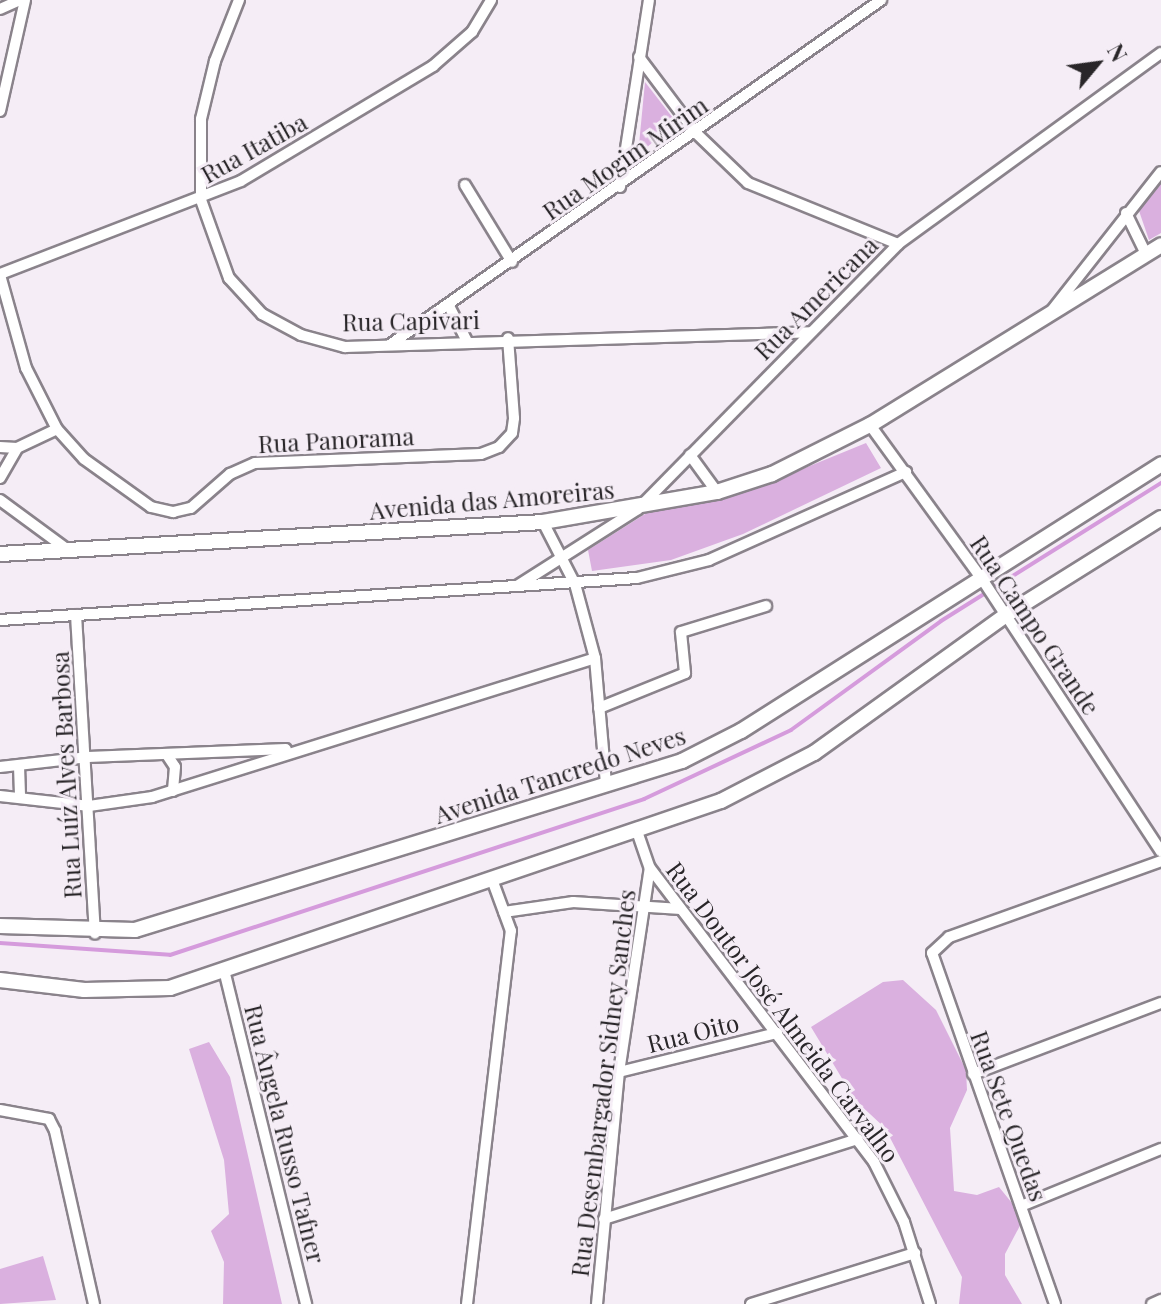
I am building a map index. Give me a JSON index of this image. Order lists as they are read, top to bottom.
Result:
{
  "streets": {
    "main road": ["Avenida das Amoreiras", "Avenida Tancredo Neves"],
    "street": [
      "Rua Itatiba",
      "Rua Mogim Mirim",
      "Rua Americana",
      "Rua Capivari",
      "Rua Panorama",
      "Rua Campo Grande",
      "Rua Luíz Alves Barbosa",
      "Rua Doutor José Almeida Carvalho",
      "Rua Oito",
      "Rua Desembargador Sidney Sanches",
      "Rua Sete Quedas",
      "Rua Ângela Russo Tafner"
    ]
  },
  "crossings": [
    ["Rua Itatiba", "Rua Capivari"],
    ["Rua Mogim Mirim", "Rua Capivari"],
    ["Rua Americana", "Rua Capivari"],
    ["Rua Americana", "Avenida das Amoreiras"],
    ["Rua Capivari", "Rua Panorama"],
    ["Avenida das Amoreiras", "Rua Campo Grande"],
    ["Rua Campo Grande", "Avenida Tancredo Neves"],
    ["Rua Luíz Alves Barbosa", "Avenida Tancredo Neves"],
    ["Rua Doutor José Almeida Carvalho", "Rua Oito"],
    ["Rua Doutor José Almeida Carvalho", "Rua Desembargador Sidney Sanches"],
    ["Rua Oito", "Rua Desembargador Sidney Sanches"]
  ],
  "north": "top right"
}
